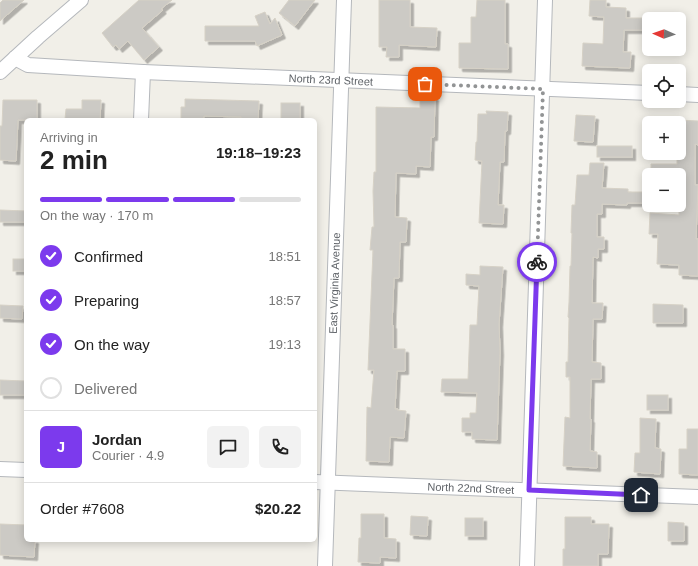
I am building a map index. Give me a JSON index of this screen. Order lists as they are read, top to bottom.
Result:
{
  "streets": {
    "street": ["North 23rd Street", "East Virginia Avenue", "North 22nd Street"]
  },
  "crossings": [
    ["North 23rd Street", "East Virginia Avenue"],
    ["East Virginia Avenue", "North 22nd Street"]
  ],
  "north": "left",
  "page": {
    "map_buttons": ["+", "−"],
    "heading": ["2 min", "Arriving in", "19:18–19:23"],
    "panel": [
      "Jordan",
      "Courier · 4.9",
      "Order #7608",
      "$20.22"
    ],
    "bar": "On the way · 170 m",
    "list": [
      ["Confirmed", "18:51"],
      ["Preparing", "18:57"],
      ["On the way", "19:13"],
      "Delivered"
    ],
    "round": "J"
  }
}
